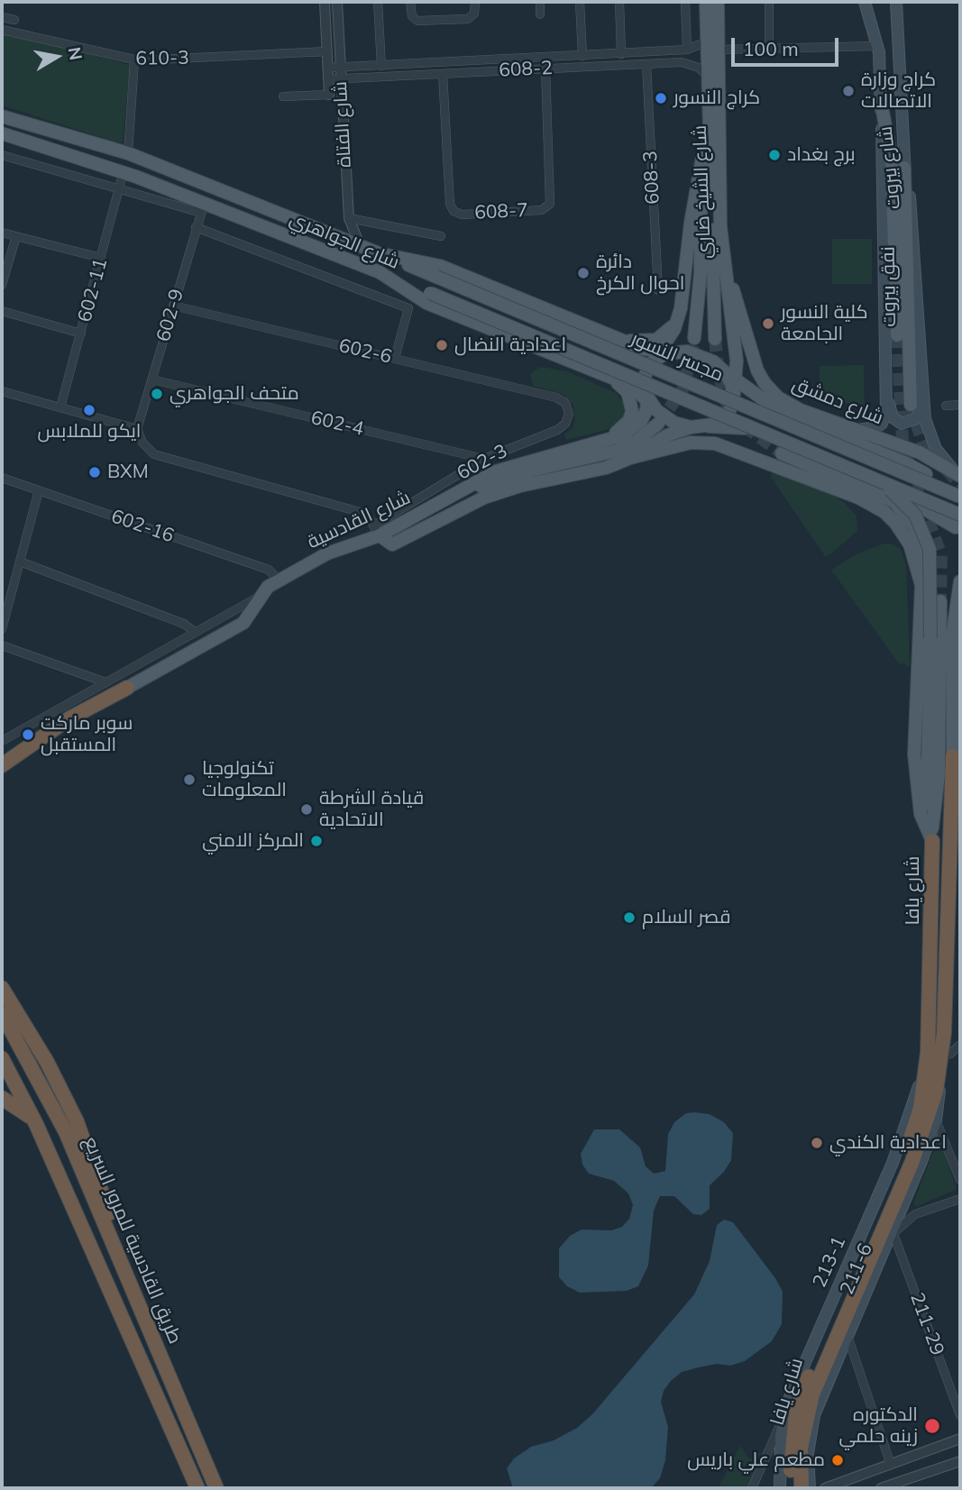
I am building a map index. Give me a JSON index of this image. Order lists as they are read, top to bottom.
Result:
{
  "streets": {
    "highway": ["شارع يافا", "طريق القادسية للمرور السريع"],
    "main road": [
      "شارع بيروت",
      "شارع الشيخ ضاري",
      "شارع الجواهري",
      "نفق بيروت",
      "مجسر النسور",
      "شارع دمشق",
      "شارع القادسية",
      "213-1",
      "211-6"
    ],
    "street": [
      "610-3",
      "608-2",
      "شارع الفتاة",
      "608-3",
      "608-7",
      "602-11",
      "602-9",
      "602-6",
      "602-4",
      "602-3",
      "602-16",
      "211-29"
    ]
  },
  "crossings": [
    ["610-3", "شارع الفتاة"],
    ["608-2", "شارع الفتاة"],
    ["608-2", "608-3"],
    ["608-2", "شارع الشيخ ضاري"],
    ["608-2", "608-7"],
    ["شارع الفتاة", "شارع الجواهري"],
    ["شارع بيروت", "نفق بيروت"],
    ["شارع بيروت", "شارع دمشق"],
    ["شارع الشيخ ضاري", "شارع الجواهري"],
    ["شارع الشيخ ضاري", "شارع دمشق"],
    ["شارع الشيخ ضاري", "شارع القادسية"],
    ["شارع الجواهري", "602-11"],
    ["شارع الجواهري", "602-9"],
    ["شارع الجواهري", "مجسر النسور"],
    ["شارع الجواهري", "شارع القادسية"],
    ["602-9", "602-6"],
    ["602-9", "602-4"],
    ["602-6", "602-3"],
    ["602-4", "602-3"],
    ["602-3", "شارع القادسية"],
    ["شارع القادسية", "602-16"],
    ["شارع القادسية", "شارع يافا"],
    ["شارع يافا", "213-1"],
    ["شارع يافا", "211-6"],
    ["213-1", "211-6"],
    ["211-6", "211-29"]
  ],
  "places": [
    "كراج وزارة الاتصالات",
    "كراج النسور",
    "برج بغداد",
    "دائرة احوال الكرخ",
    "كلية النسور الجامعة",
    "اعدادية النضال",
    "متحف الجواهري",
    "ايكو للملابس",
    "BXM",
    "سوبر ماركت المستقبل",
    "تكنولوجيا المعلومات",
    "قيادة الشرطة الاتحادية",
    "المركز الامني",
    "قصر السلام",
    "اعدادية الكندي",
    "الدكتوره زينه حلمي",
    "مطعم علي باريس"
  ],
  "scale_bar": "100 m",
  "north": "right"
}
